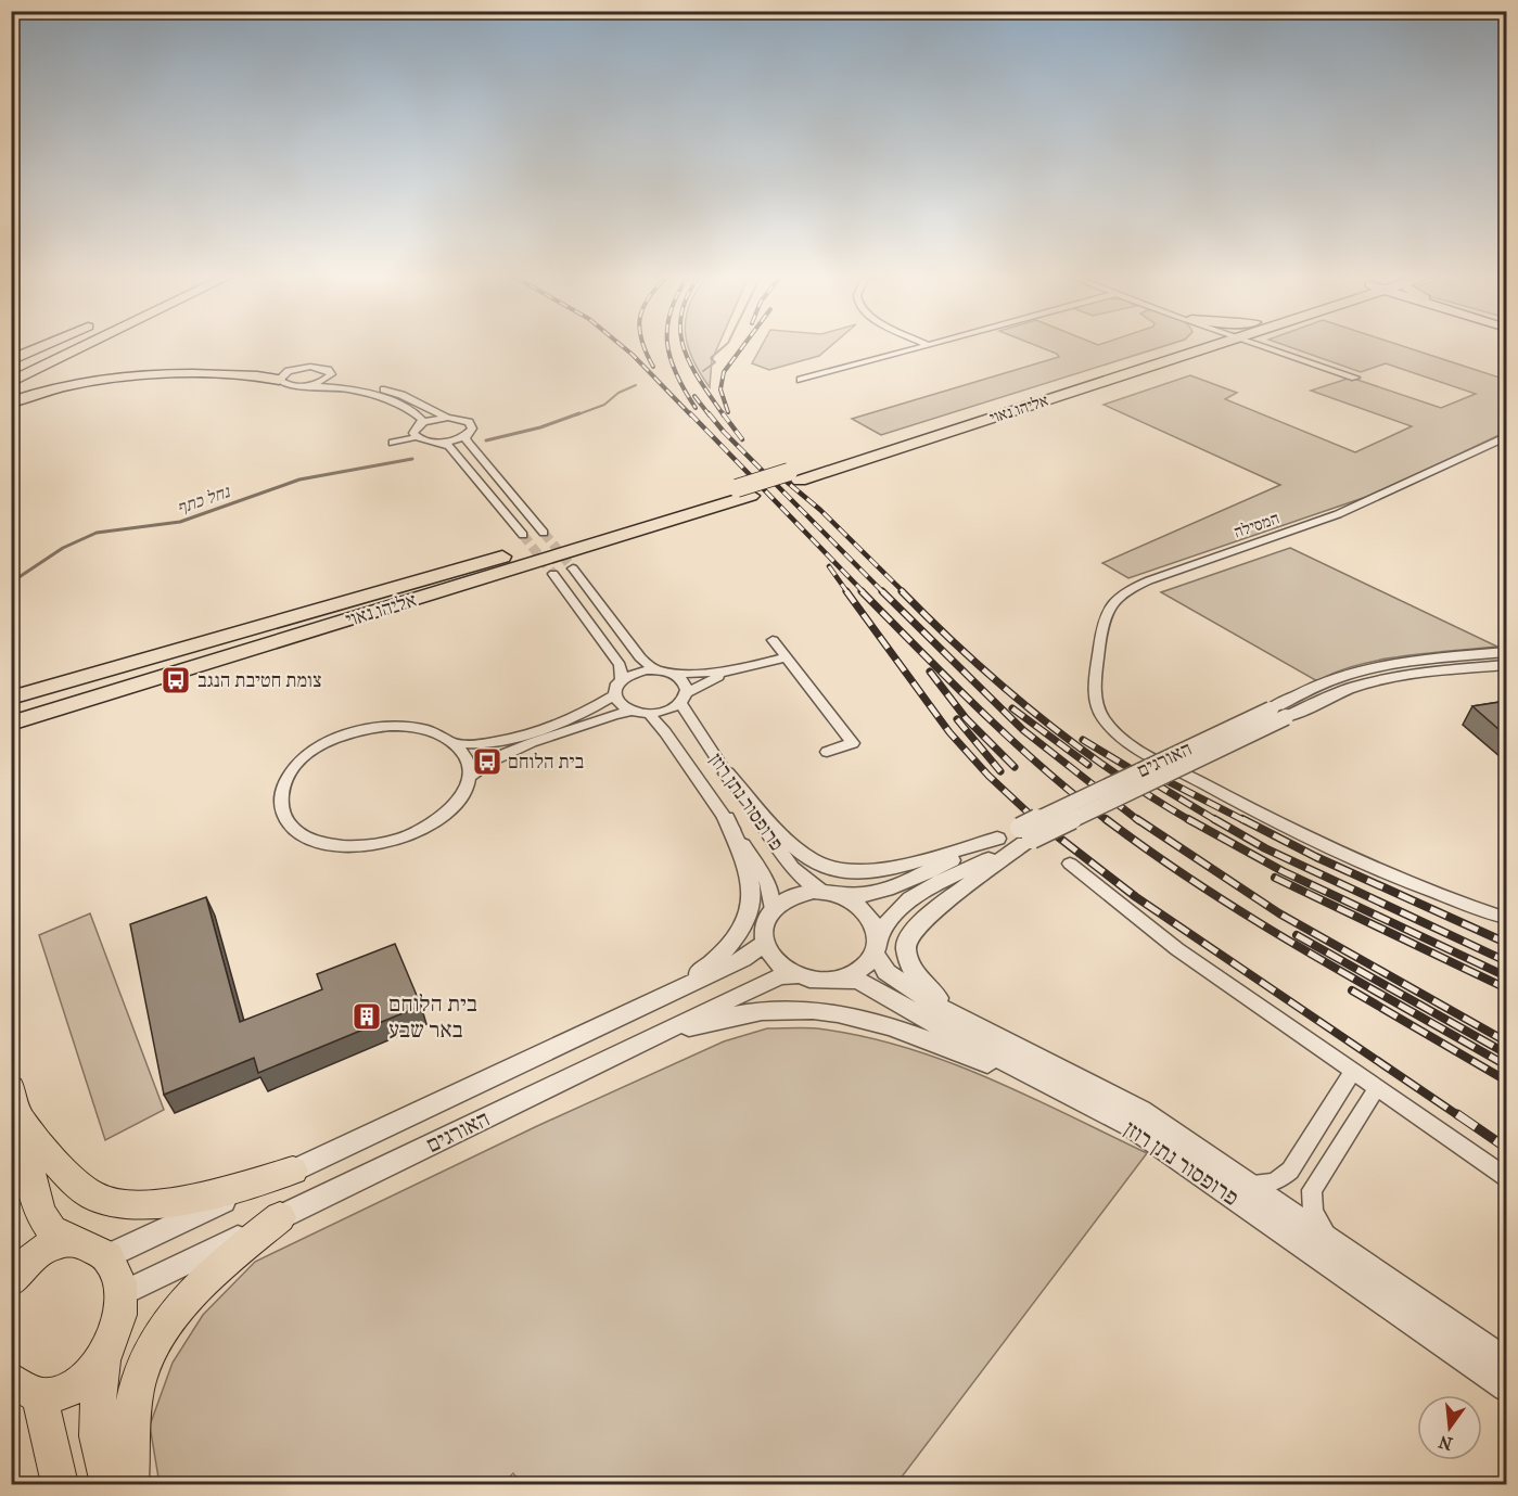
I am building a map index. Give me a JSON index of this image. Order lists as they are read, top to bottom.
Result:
{
  "streets": {
    "highway": ["אליהו נאוי"],
    "street": ["המסילה", "האורגים", "פרופסור נתן רוזן"]
  },
  "crossings": [
    ["האורגים", "פרופסור נתן רוזן"]
  ],
  "water": ["נחל כתף"],
  "places": {
    "bus stop": ["צומת חטיבת הנגב", "בית הלוחם"],
    "building": ["בית הלוחם באר שבע"]
  },
  "north": "bottom"
}
